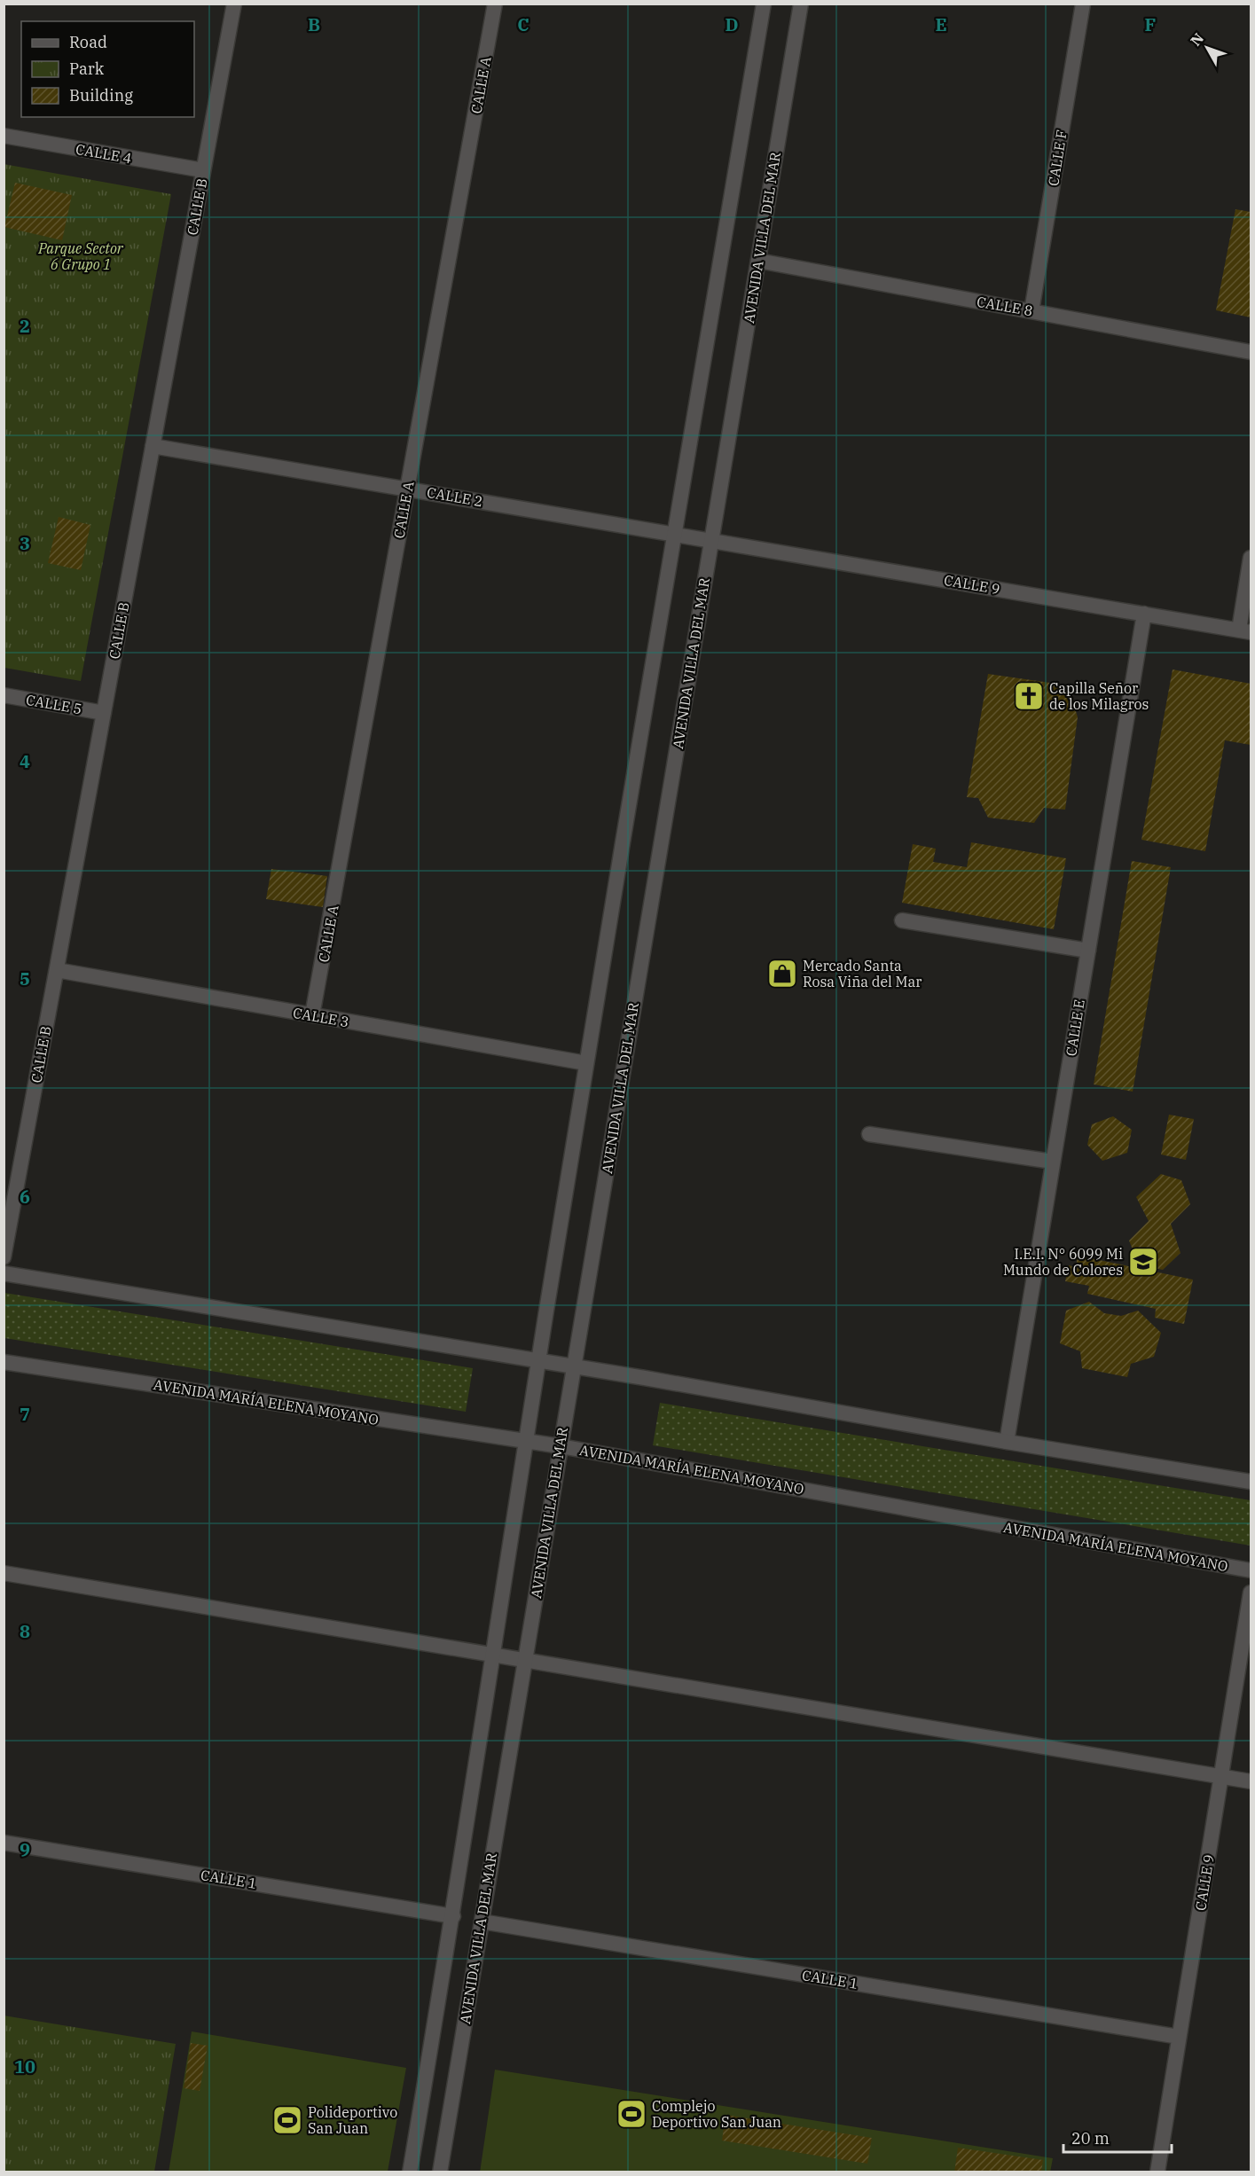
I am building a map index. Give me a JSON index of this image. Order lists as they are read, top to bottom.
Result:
{
  "streets": {
    "street": [
      "CALLE A",
      "CALLE 4",
      "CALLE F",
      "CALLE B",
      "AVENIDA VILLA DEL MAR",
      "CALLE 8",
      "CALLE 2",
      "CALLE 9",
      "CALLE 5",
      "CALLE 3",
      "CALLE E",
      "AVENIDA MARÍA ELENA MOYANO",
      "CALLE 1"
    ]
  },
  "crossings": [
    ["CALLE A", "CALLE 2"],
    ["CALLE A", "CALLE 3"],
    ["CALLE 4", "CALLE B"],
    ["CALLE F", "CALLE 8"],
    ["CALLE B", "CALLE 2"],
    ["CALLE B", "CALLE 5"],
    ["CALLE B", "CALLE 3"],
    ["AVENIDA VILLA DEL MAR", "CALLE 8"],
    ["AVENIDA VILLA DEL MAR", "CALLE 2"],
    ["AVENIDA VILLA DEL MAR", "CALLE 9"],
    ["AVENIDA VILLA DEL MAR", "CALLE 3"],
    ["AVENIDA VILLA DEL MAR", "AVENIDA MARÍA ELENA MOYANO"],
    ["AVENIDA VILLA DEL MAR", "CALLE 1"],
    ["CALLE 2", "CALLE 9"],
    ["CALLE 9", "CALLE E"],
    ["CALLE 9", "CALLE 1"]
  ],
  "parks": ["Parque Sector 6 Grupo 1"],
  "places": {
    "church": ["Capilla Señor de los Milagros"],
    "shop": ["Mercado Santa Rosa Viña del Mar"],
    "school or university": ["I.E.I. N° 6099 Mi Mundo de Colores"],
    "sports": ["Complejo Deportivo San Juan", "Polideportivo San Juan"]
  },
  "legend": ["Road", "Park", "Building"],
  "scale_bar": "20 m",
  "north": "top left",
  "grid": {
    "columns": [
      "B",
      "C",
      "D",
      "E",
      "F"
    ],
    "rows": [
      "2",
      "3",
      "4",
      "5",
      "6",
      "7",
      "8",
      "9",
      "10"
    ]
  }
}
